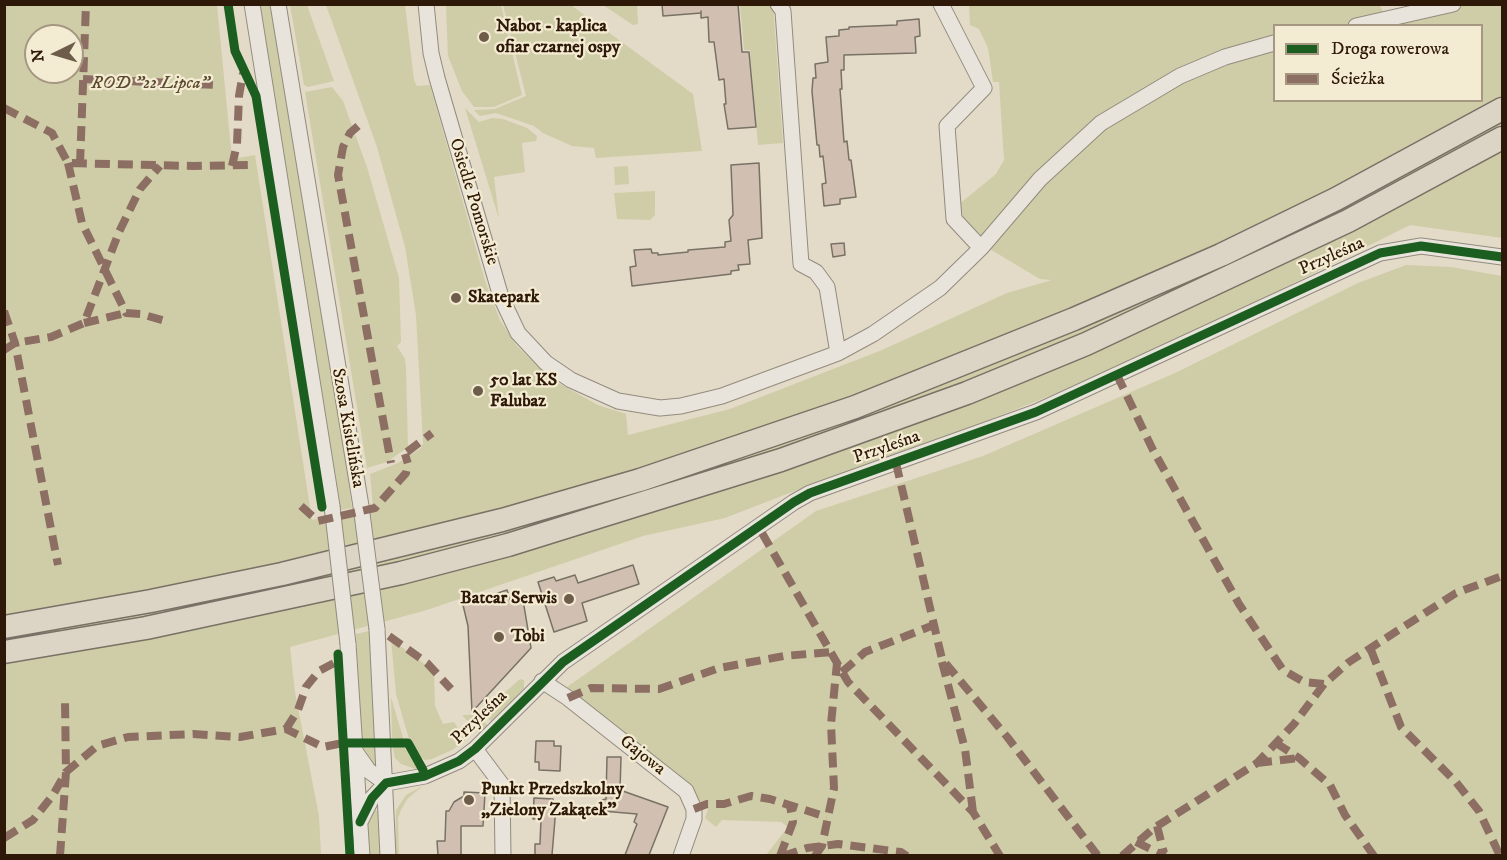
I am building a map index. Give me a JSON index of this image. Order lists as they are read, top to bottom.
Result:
{
  "streets": {
    "street": [
      "Osiedle Pomorskie",
      "Przyleśna",
      "Szosa Kisielińska",
      "Gajowa"
    ]
  },
  "crossings": [
    ["Przyleśna", "Szosa Kisielińska"],
    ["Przyleśna", "Gajowa"]
  ],
  "parks": ["ROD \"22 Lipca\""],
  "places": [
    "Nabot - kaplica ofiar czarnej ospy",
    "Skatepark",
    "50 lat KS Falubaz",
    "Batcar Serwis",
    "Tobi",
    "Punkt Przedszkolny „Zielony Zakątek”"
  ],
  "legend": ["Droga rowerowa", "Ścieżka"],
  "north": "left"
}
